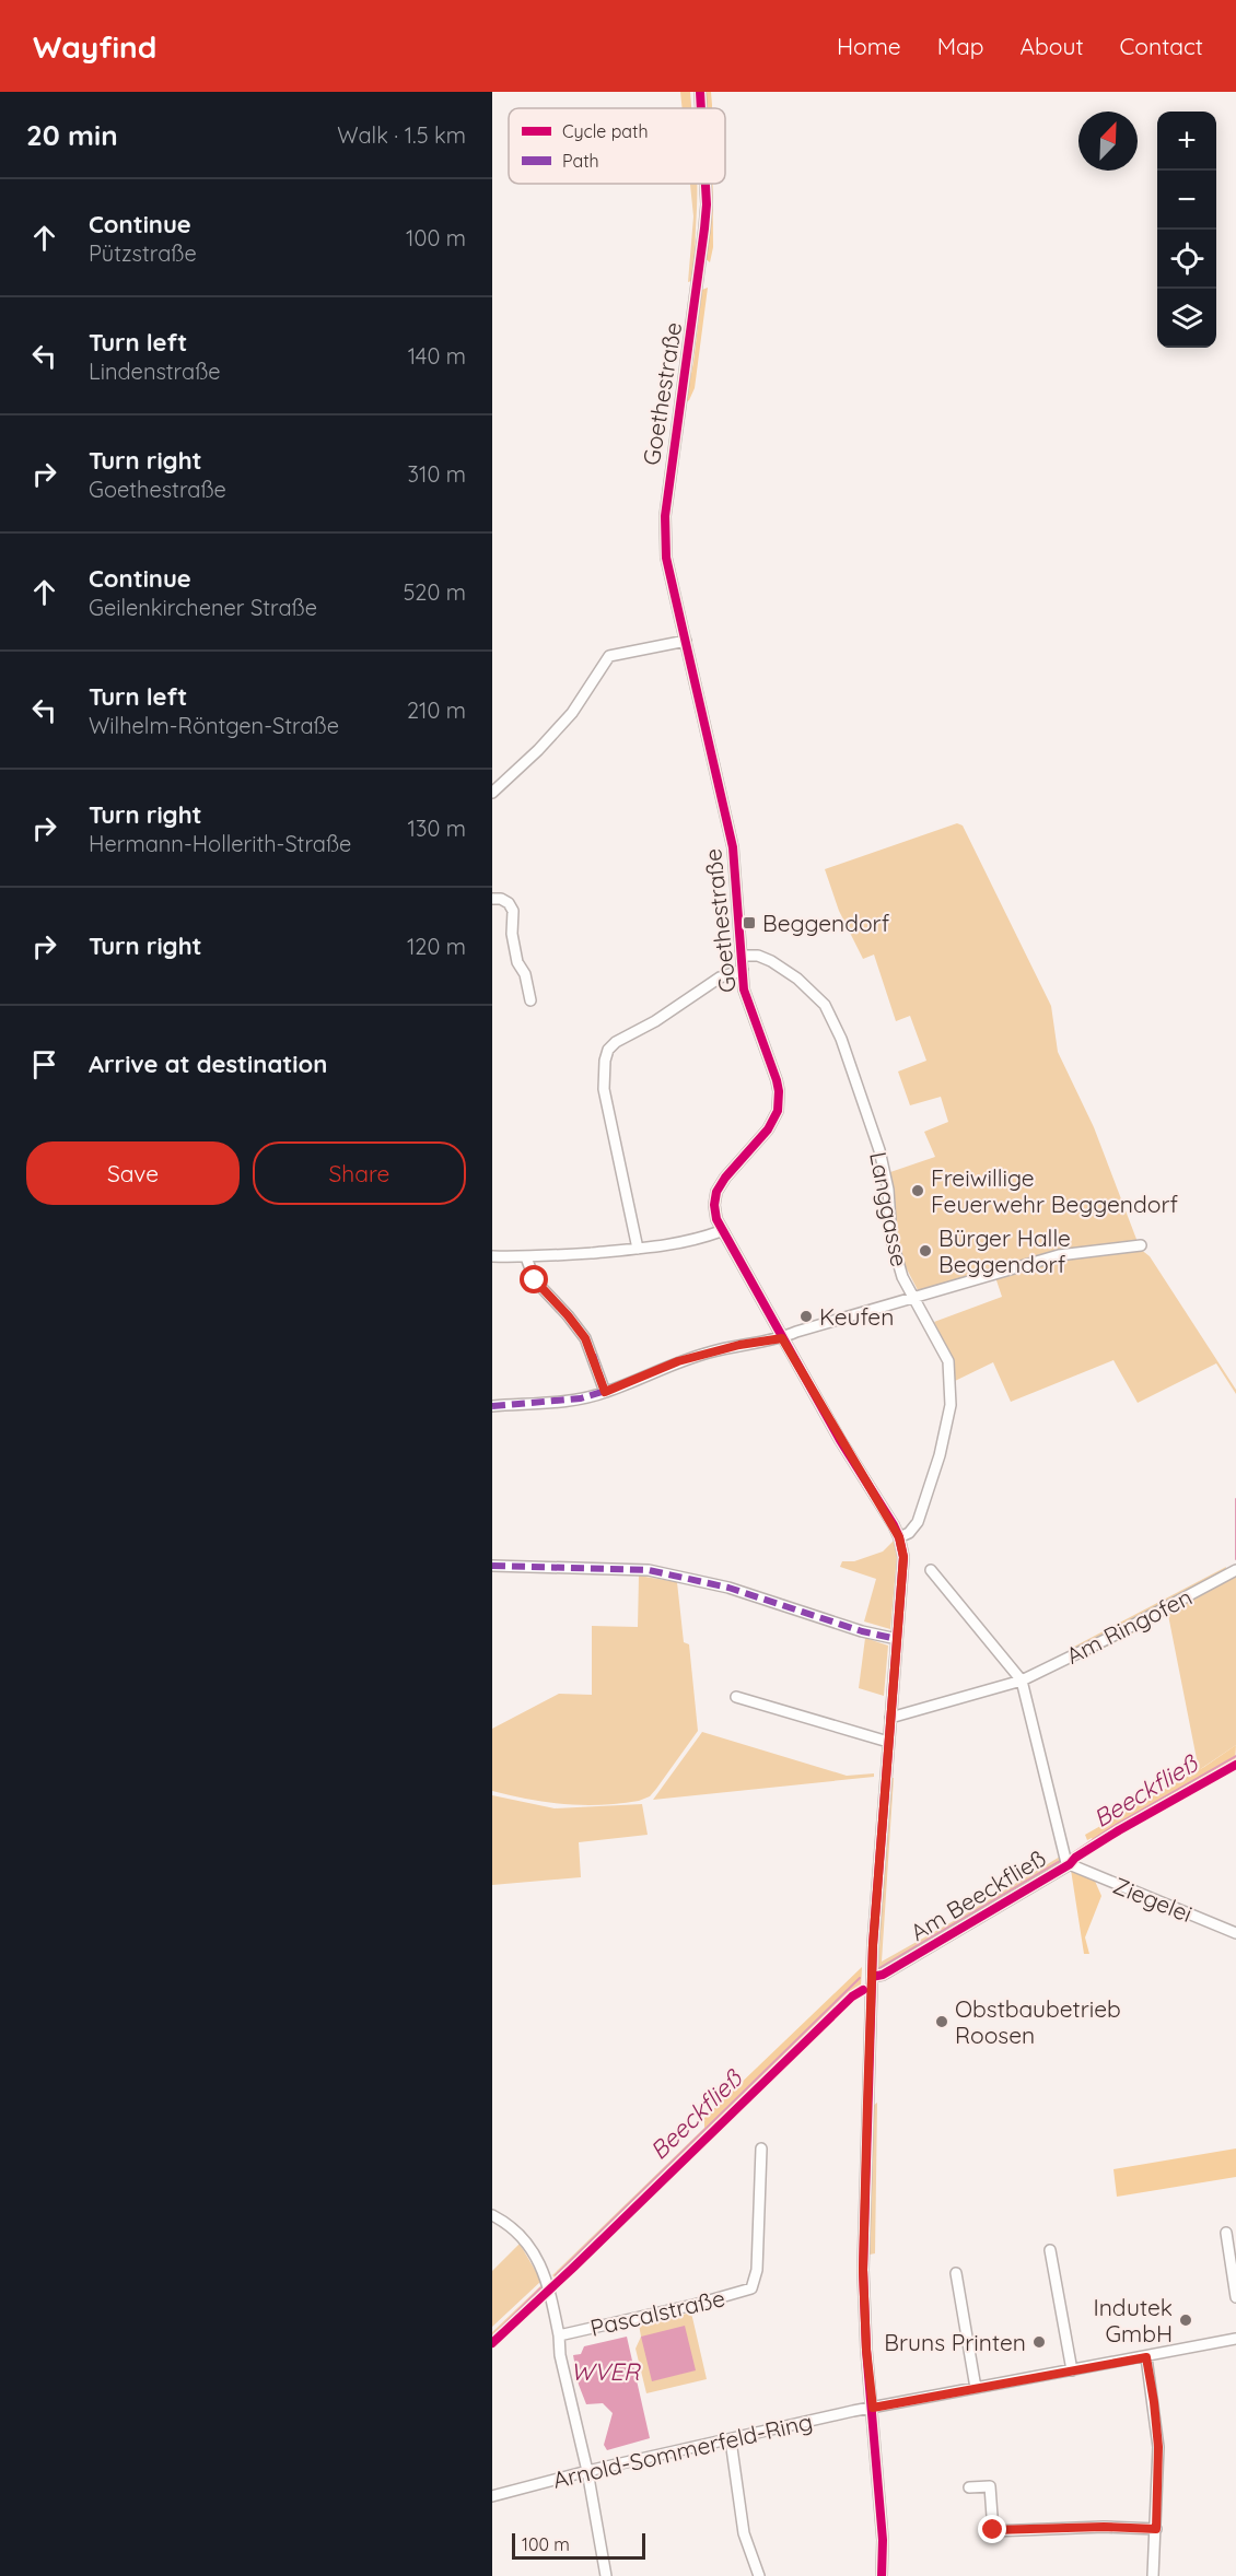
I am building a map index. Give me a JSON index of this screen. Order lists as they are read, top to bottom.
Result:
{
  "streets": {
    "street": [
      "Goethestraße",
      "Langgasse",
      "Am Ringofen",
      "Am Beeckfließ",
      "Ziegelei",
      "Pascalstraße",
      "Arnold-Sommerfeld-Ring"
    ]
  },
  "crossings": [
    ["Goethestraße", "Langgasse"],
    ["Goethestraße", "Am Ringofen"],
    ["Goethestraße", "Am Beeckfließ"],
    ["Goethestraße", "Arnold-Sommerfeld-Ring"],
    ["Am Beeckfließ", "Ziegelei"],
    ["Pascalstraße", "Arnold-Sommerfeld-Ring"]
  ],
  "water": ["Beeckfließ", "WVER"],
  "places": {
    "transit": ["Beggendorf"],
    "other": [
      "Freiwillige Feuerwehr Beggendorf",
      "Bürger Halle Beggendorf",
      "Keufen",
      "Obstbaubetrieb Roosen",
      "Indutek GmbH",
      "Bruns Printen"
    ]
  },
  "legend": ["Cycle path", "Path"],
  "scale_bar": "100 m",
  "north": "top right",
  "page": {
    "header": "Wayfind",
    "nav": [
      "Home",
      "Map",
      "About",
      "Contact"
    ],
    "heading": ["20 min", "Walk · 1.5 km"],
    "map_buttons": ["+", "−"],
    "list": [
      ["Continue", "Pützstraße", "100 m"],
      ["Turn left", "Lindenstraße", "140 m"],
      ["Turn right", "Goethestraße", "310 m"],
      ["Continue", "Geilenkirchener Straße", "520 m"],
      ["Turn left", "Wilhelm-Röntgen-Straße", "210 m"],
      ["Turn right", "Hermann-Hollerith-Straße", "130 m"],
      ["Turn right", "120 m"],
      "Arrive at destination"
    ],
    "buttons": ["Save", "Share"],
    "scale": "100 m"
  }
}
